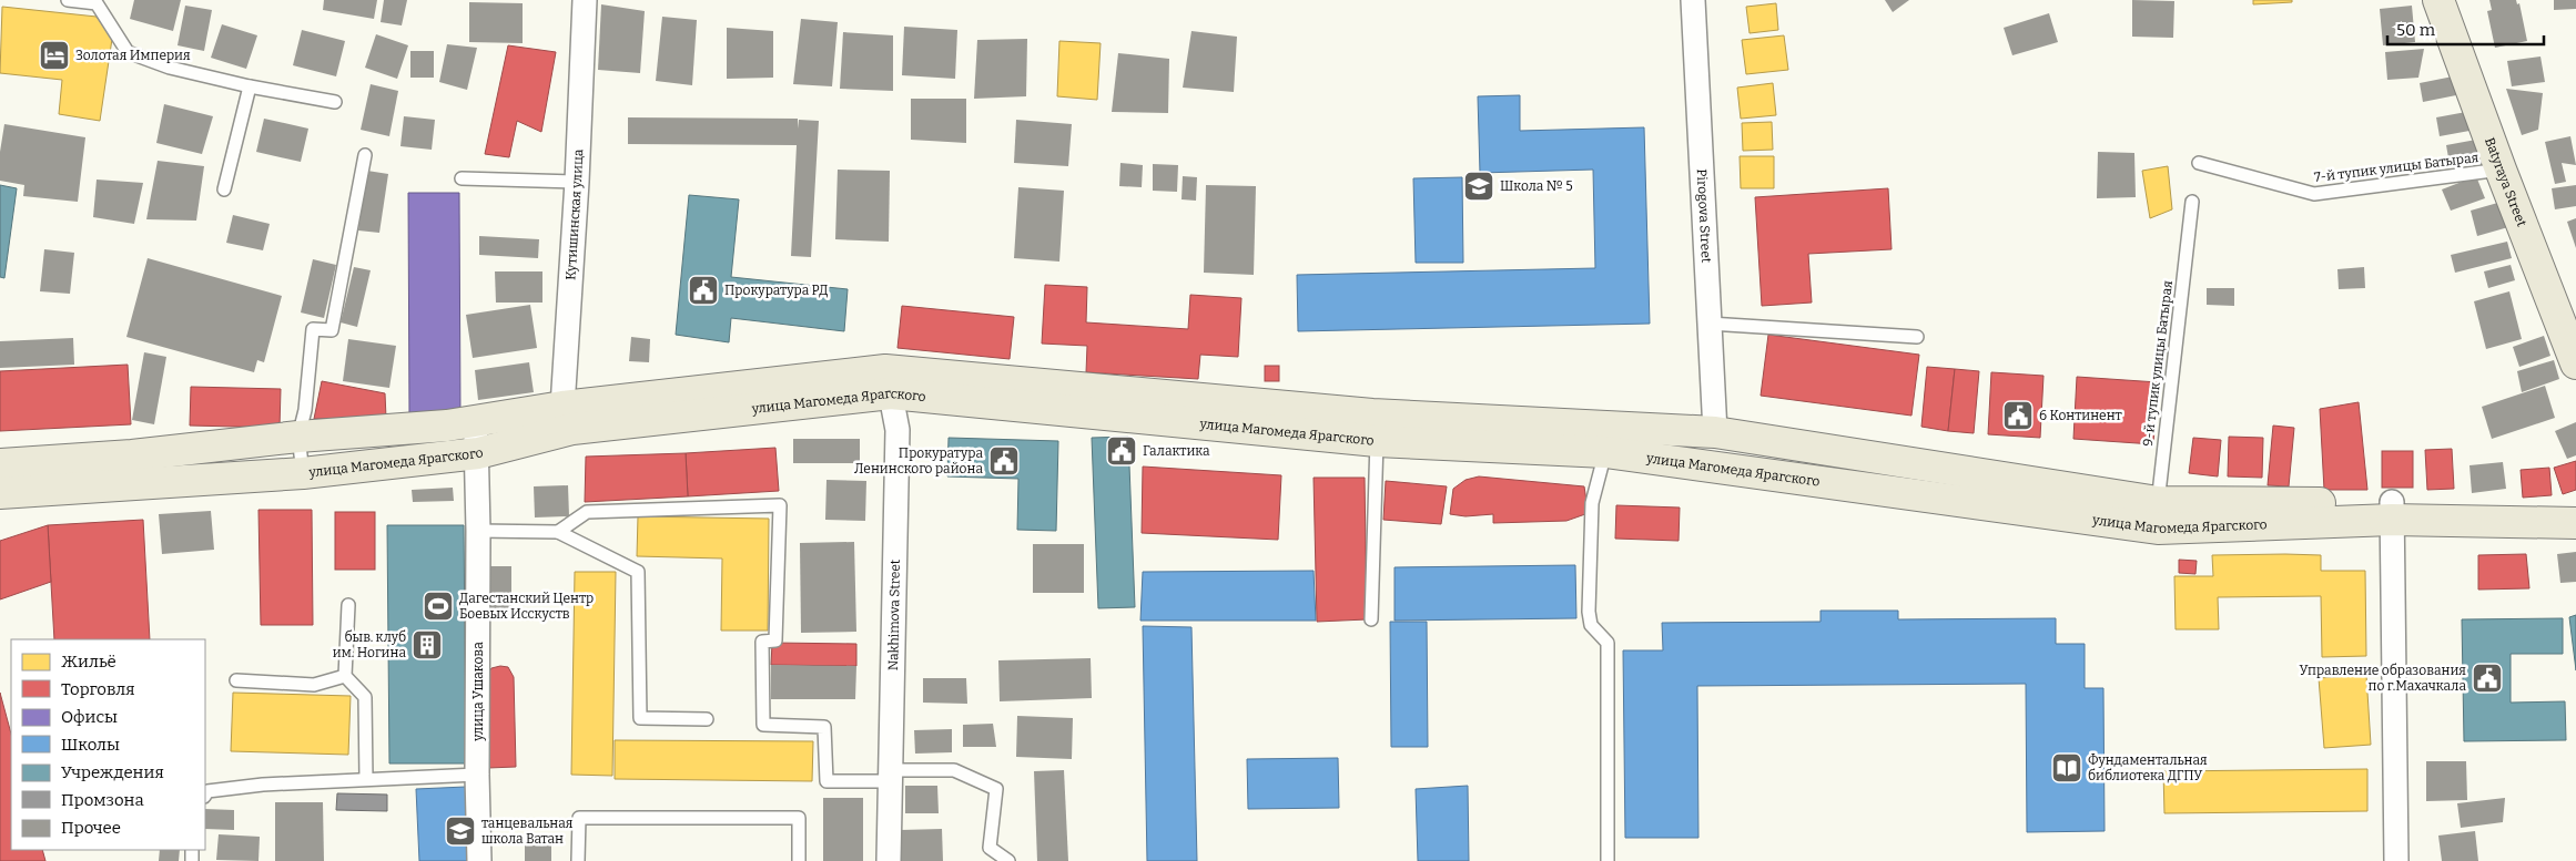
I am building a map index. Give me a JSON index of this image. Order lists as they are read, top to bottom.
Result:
{
  "streets": {
    "main road": ["Batyraya Street", "улица Магомеда Ярагского"],
    "street": [
      "Кутишинская улица",
      "Pirogova Street",
      "Nakhimova Street",
      "улица Ушакова"
    ],
    "lane": ["7-й тупик улицы Батырая", "9-й тупик улицы Батырая"]
  },
  "crossings": [
    ["7-й тупик улицы Батырая", "Batyraya Street"],
    ["Кутишинская улица", "улица Магомеда Ярагского"],
    ["Pirogova Street", "улица Магомеда Ярагского"],
    ["9-й тупик улицы Батырая", "улица Магомеда Ярагского"],
    ["улица Магомеда Ярагского", "Nakhimova Street"],
    ["улица Магомеда Ярагского", "улица Ушакова"]
  ],
  "places": {
    "hotel": ["Золотая Империя"],
    "school or university": ["Школа № 5", "танцевальная школа Ватан"],
    "public building": [
      "Прокуратура РД",
      "6 Континент",
      "Галактика",
      "Прокуратура Ленинского района",
      "Управление образования по г.Махачкала"
    ],
    "sports": ["Дагестанский Центр Боевых Исскуств"],
    "building": ["быв. клуб им. Ногина"],
    "library": ["Фундаментальная библиотека ДГПУ"]
  },
  "legend": [
    "Жильё",
    "Торговля",
    "Офисы",
    "Школы",
    "Учреждения",
    "Промзона",
    "Прочее"
  ],
  "scale_bar": "50 m"
}
